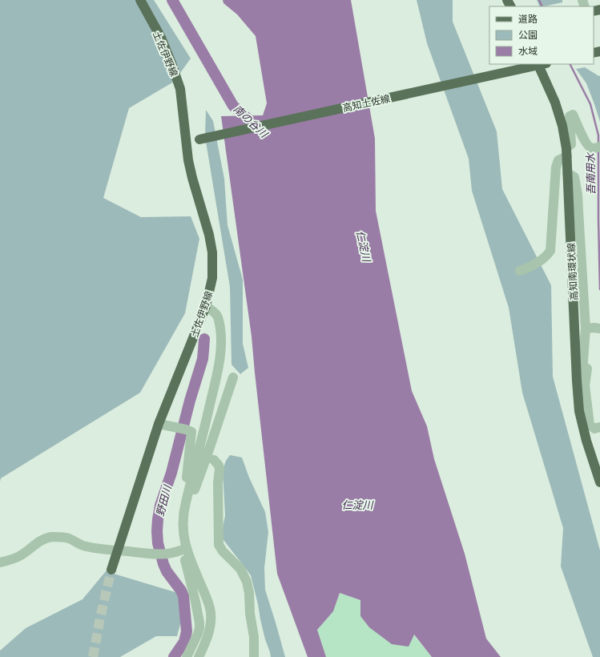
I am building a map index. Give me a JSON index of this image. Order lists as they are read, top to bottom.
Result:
{
  "streets": {
    "main road": ["土佐伊野線", "高知土佐線", "高知南環状線"]
  },
  "crossings": [
    ["土佐伊野線", "高知土佐線"]
  ],
  "water": [
    "南の谷川",
    "吾南用水",
    "仁淀川",
    "野田川"
  ],
  "legend": ["道路", "公園", "水域"]
}
